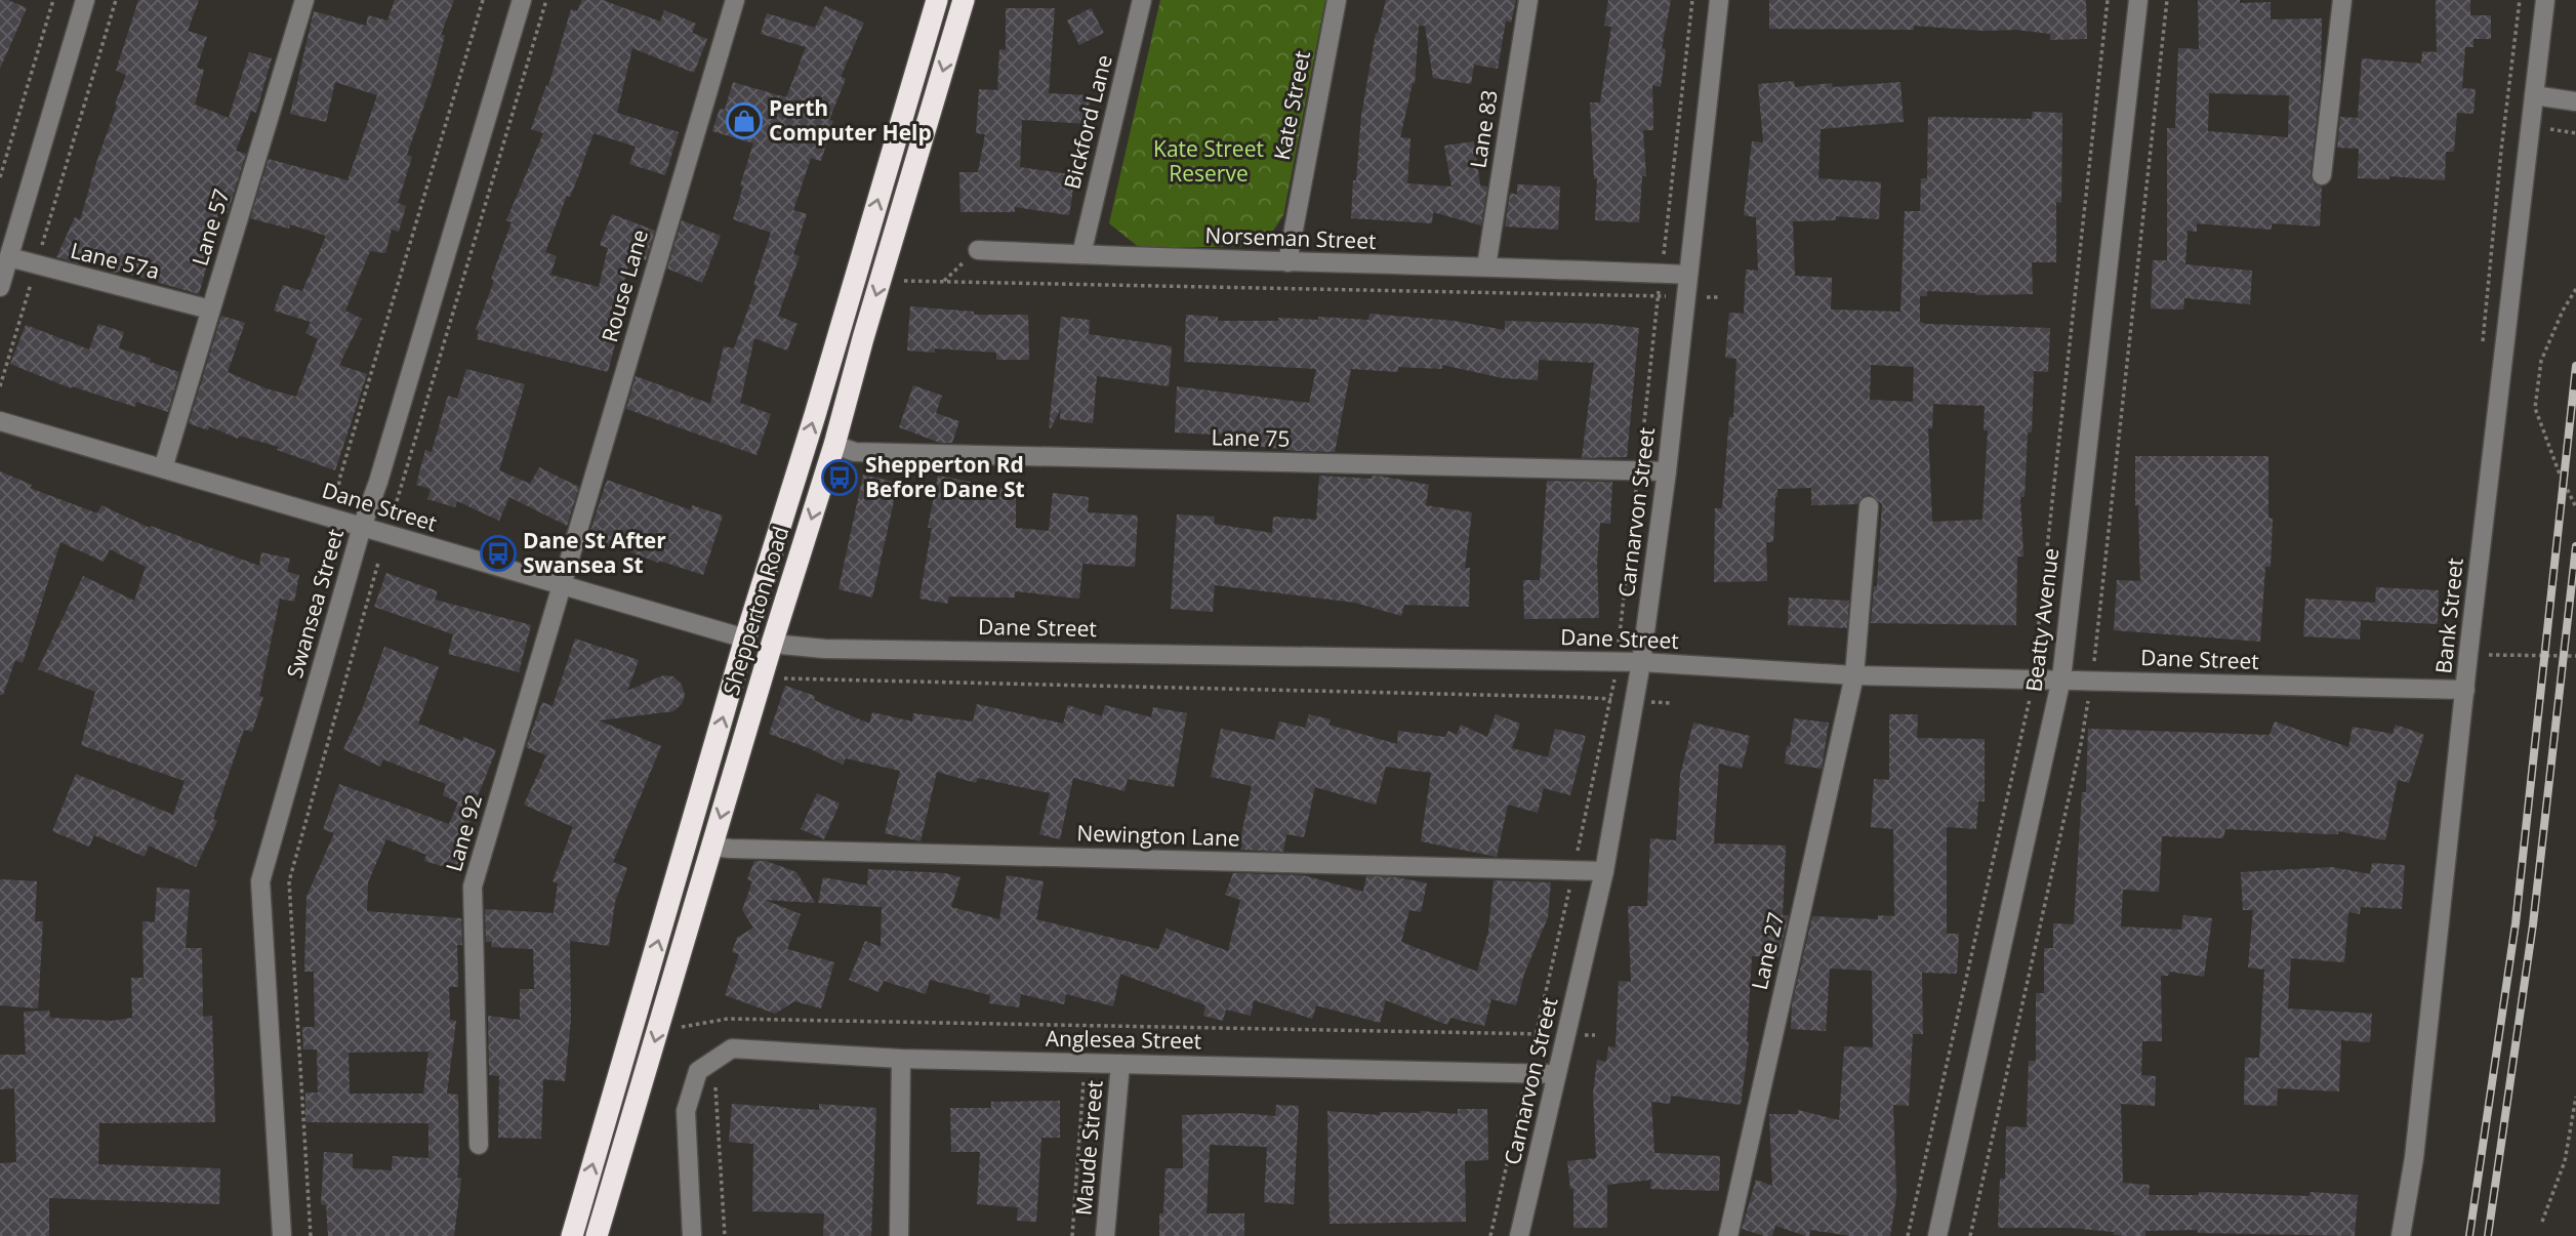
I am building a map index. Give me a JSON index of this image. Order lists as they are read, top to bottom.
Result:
{
  "streets": {
    "highway": ["Shepperton Road"],
    "street": [
      "Kate Street",
      "Bickford Lane",
      "Lane 83",
      "Lane 57",
      "Norseman Street",
      "Lane 57a",
      "Rouse Lane",
      "Lane 75",
      "Dane Street",
      "Carnarvon Street",
      "Swansea Street",
      "Bank Street",
      "Beatty Avenue",
      "Lane 92",
      "Newington Lane",
      "Lane 27",
      "Anglesea Street",
      "Maude Street"
    ]
  },
  "crossings": [
    ["Kate Street", "Norseman Street"],
    ["Bickford Lane", "Norseman Street"],
    ["Lane 83", "Norseman Street"],
    ["Lane 57", "Lane 57a"],
    ["Lane 57", "Dane Street"],
    ["Norseman Street", "Carnarvon Street"],
    ["Rouse Lane", "Dane Street"],
    ["Rouse Lane", "Lane 92"],
    ["Lane 75", "Carnarvon Street"],
    ["Lane 75", "Shepperton Road"],
    ["Dane Street", "Carnarvon Street"],
    ["Dane Street", "Swansea Street"],
    ["Dane Street", "Shepperton Road"],
    ["Dane Street", "Bank Street"],
    ["Dane Street", "Beatty Avenue"],
    ["Dane Street", "Lane 92"],
    ["Dane Street", "Lane 27"],
    ["Carnarvon Street", "Newington Lane"],
    ["Carnarvon Street", "Anglesea Street"],
    ["Shepperton Road", "Newington Lane"],
    ["Anglesea Street", "Maude Street"]
  ],
  "parks": ["Kate Street Reserve"],
  "places": {
    "shop": ["Perth Computer Help"],
    "bus stop": ["Shepperton Rd Before Dane St", "Dane St After Swansea St"]
  }
}
